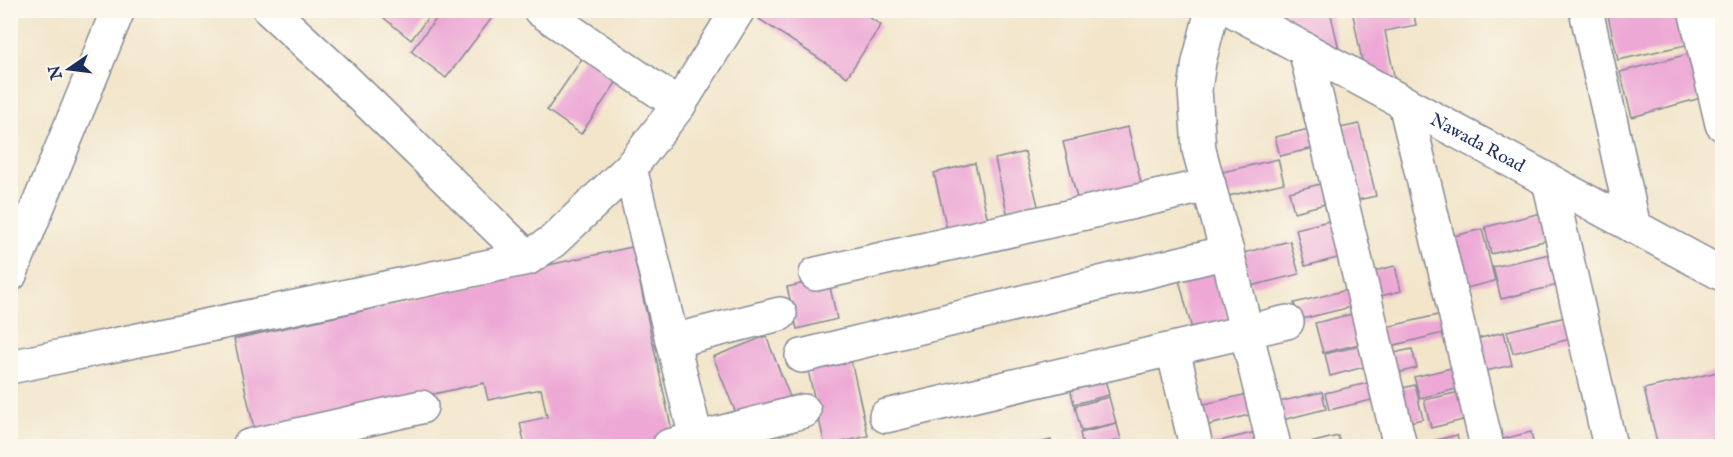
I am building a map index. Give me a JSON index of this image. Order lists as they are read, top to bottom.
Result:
{
  "streets": {
    "street": ["Nawada Road"]
  },
  "north": "left"
}
